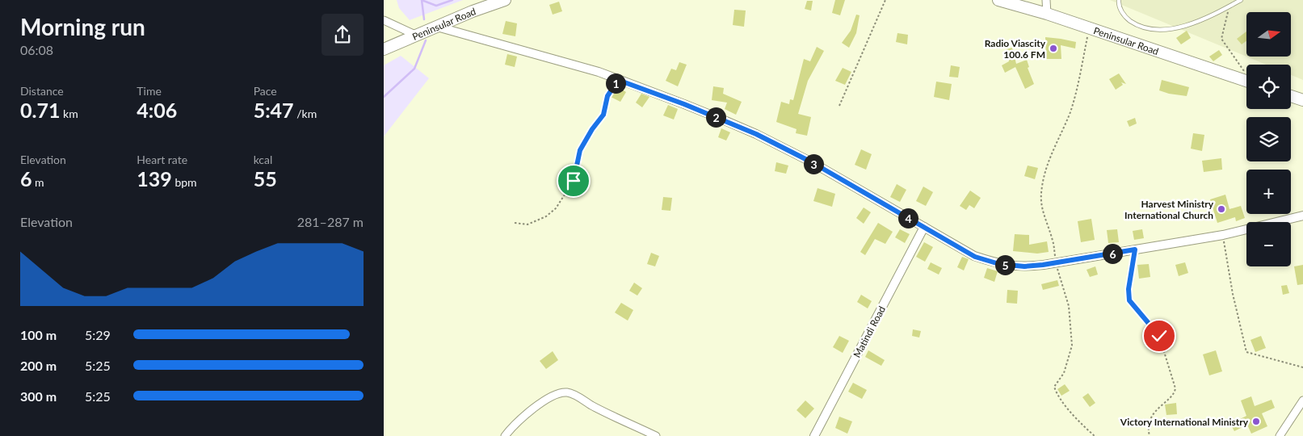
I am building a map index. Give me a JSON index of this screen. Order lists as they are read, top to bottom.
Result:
{
  "streets": {
    "main road": ["Peninsular Road"],
    "street": ["Matindi Road"]
  },
  "places": ["Radio Viascity 100.6 FM", "Harvest Ministry International Church", "Victory International Ministry"],
  "north": "right",
  "page": {
    "heading": ["Morning run", "06:08"],
    "map_buttons": ["+", "−"],
    "stats": [
      ["Distance", "0.71 km"],
      ["Time", "4:06"],
      ["Pace", "5:47 /km"],
      ["Elevation", "6 m"],
      ["Heart rate", "139 bpm"],
      ["kcal", "55"]
    ],
    "pins": [
      "1",
      "2",
      "3",
      "4",
      "6",
      "5"
    ],
    "chart": ["Elevation", "281–287 m"],
    "list": [
      {
        "name": "100 m",
        "note": "5:29"
      },
      {
        "name": "200 m",
        "note": "5:25"
      },
      {
        "name": "300 m",
        "note": "5:25"
      }
    ]
  }
}
